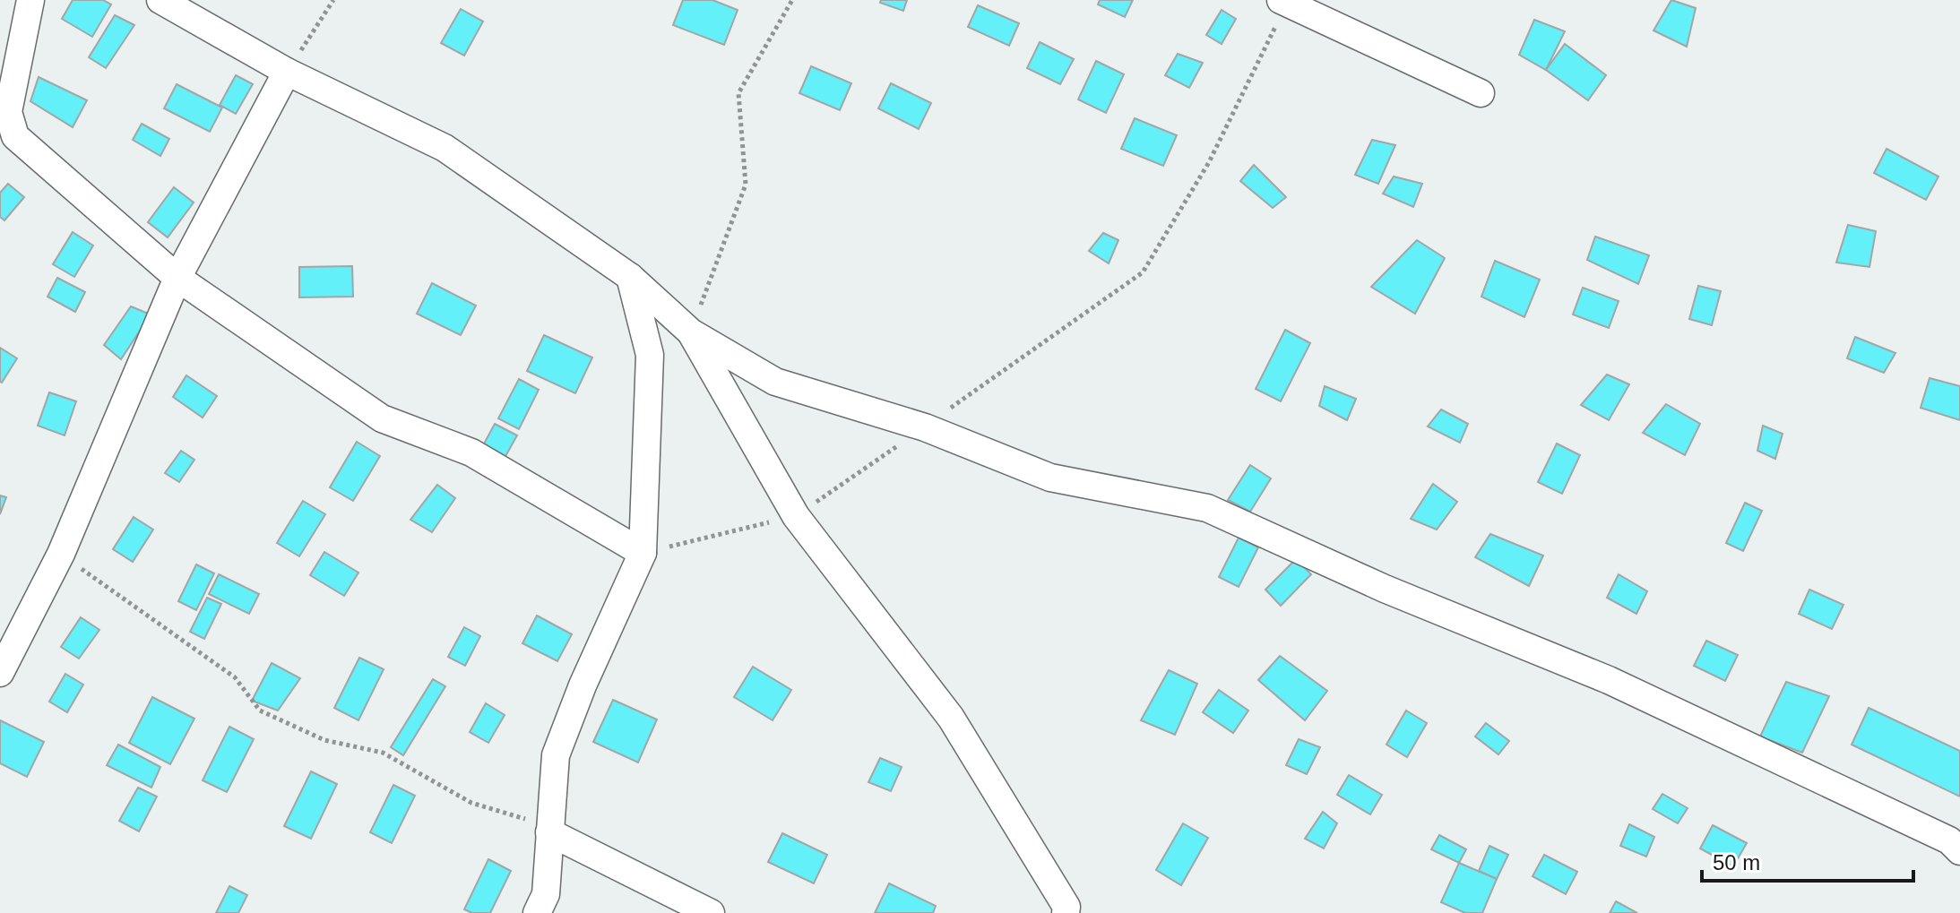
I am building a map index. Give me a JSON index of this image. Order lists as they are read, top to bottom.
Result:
{
  "scale_bar": "50 m"
}
